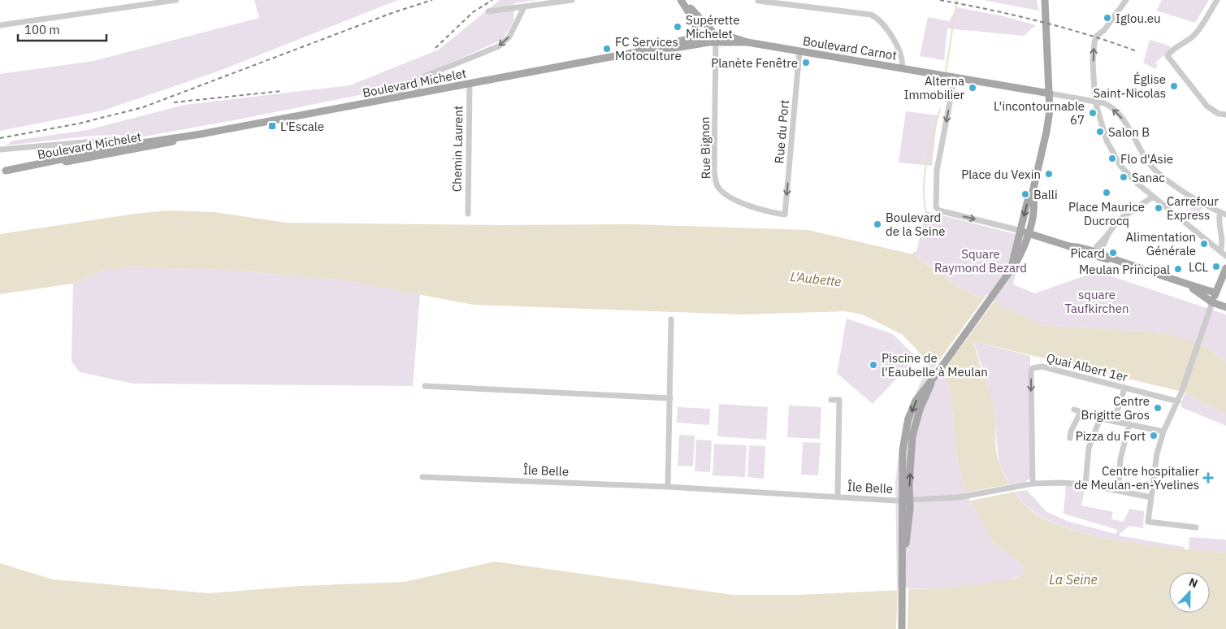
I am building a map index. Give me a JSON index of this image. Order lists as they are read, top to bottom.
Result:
{
  "streets": {
    "main road": ["Boulevard Carnot", "Boulevard Michelet"],
    "street": [
      "Rue du Port",
      "Rue Bignon",
      "Chemin Laurent",
      "Quai Albert 1er",
      "Île Belle"
    ]
  },
  "crossings": [
    ["Boulevard Carnot", "Boulevard Michelet"],
    ["Boulevard Carnot", "Rue du Port"],
    ["Boulevard Carnot", "Rue Bignon"],
    ["Boulevard Michelet", "Rue Bignon"],
    ["Boulevard Michelet", "Chemin Laurent"],
    ["Rue du Port", "Rue Bignon"],
    ["Quai Albert 1er", "Île Belle"]
  ],
  "one_way": ["Rue du Port"],
  "water": ["L'Aubette", "La Seine"],
  "parks": ["Square Raymond Bezard", "square Taufkirchen"],
  "places": {
    "other": [
      "Iglou.eu",
      "Supérette Michelet",
      "FC Services Motoculture",
      "Planète Fenêtre",
      "Église Saint-Nicolas",
      "Alterna Immobilier",
      "L'incontournable 67",
      "Salon B",
      "Flo d'Asie",
      "Place du Vexin",
      "Sanac",
      "Place Maurice Ducrocq",
      "Balli",
      "Carrefour Express",
      "Boulevard de la Seine",
      "Alimentation Générale",
      "Picard",
      "LCL",
      "Meulan Principal",
      "Piscine de l'Eaubelle à Meulan",
      "Centre Brigitte Gros",
      "Pizza du Fort"
    ],
    "transit": ["L'Escale"],
    "health": ["Centre hospitalier de Meulan-en-Yvelines"]
  },
  "scale_bar": "100 m",
  "north": "top"
}
